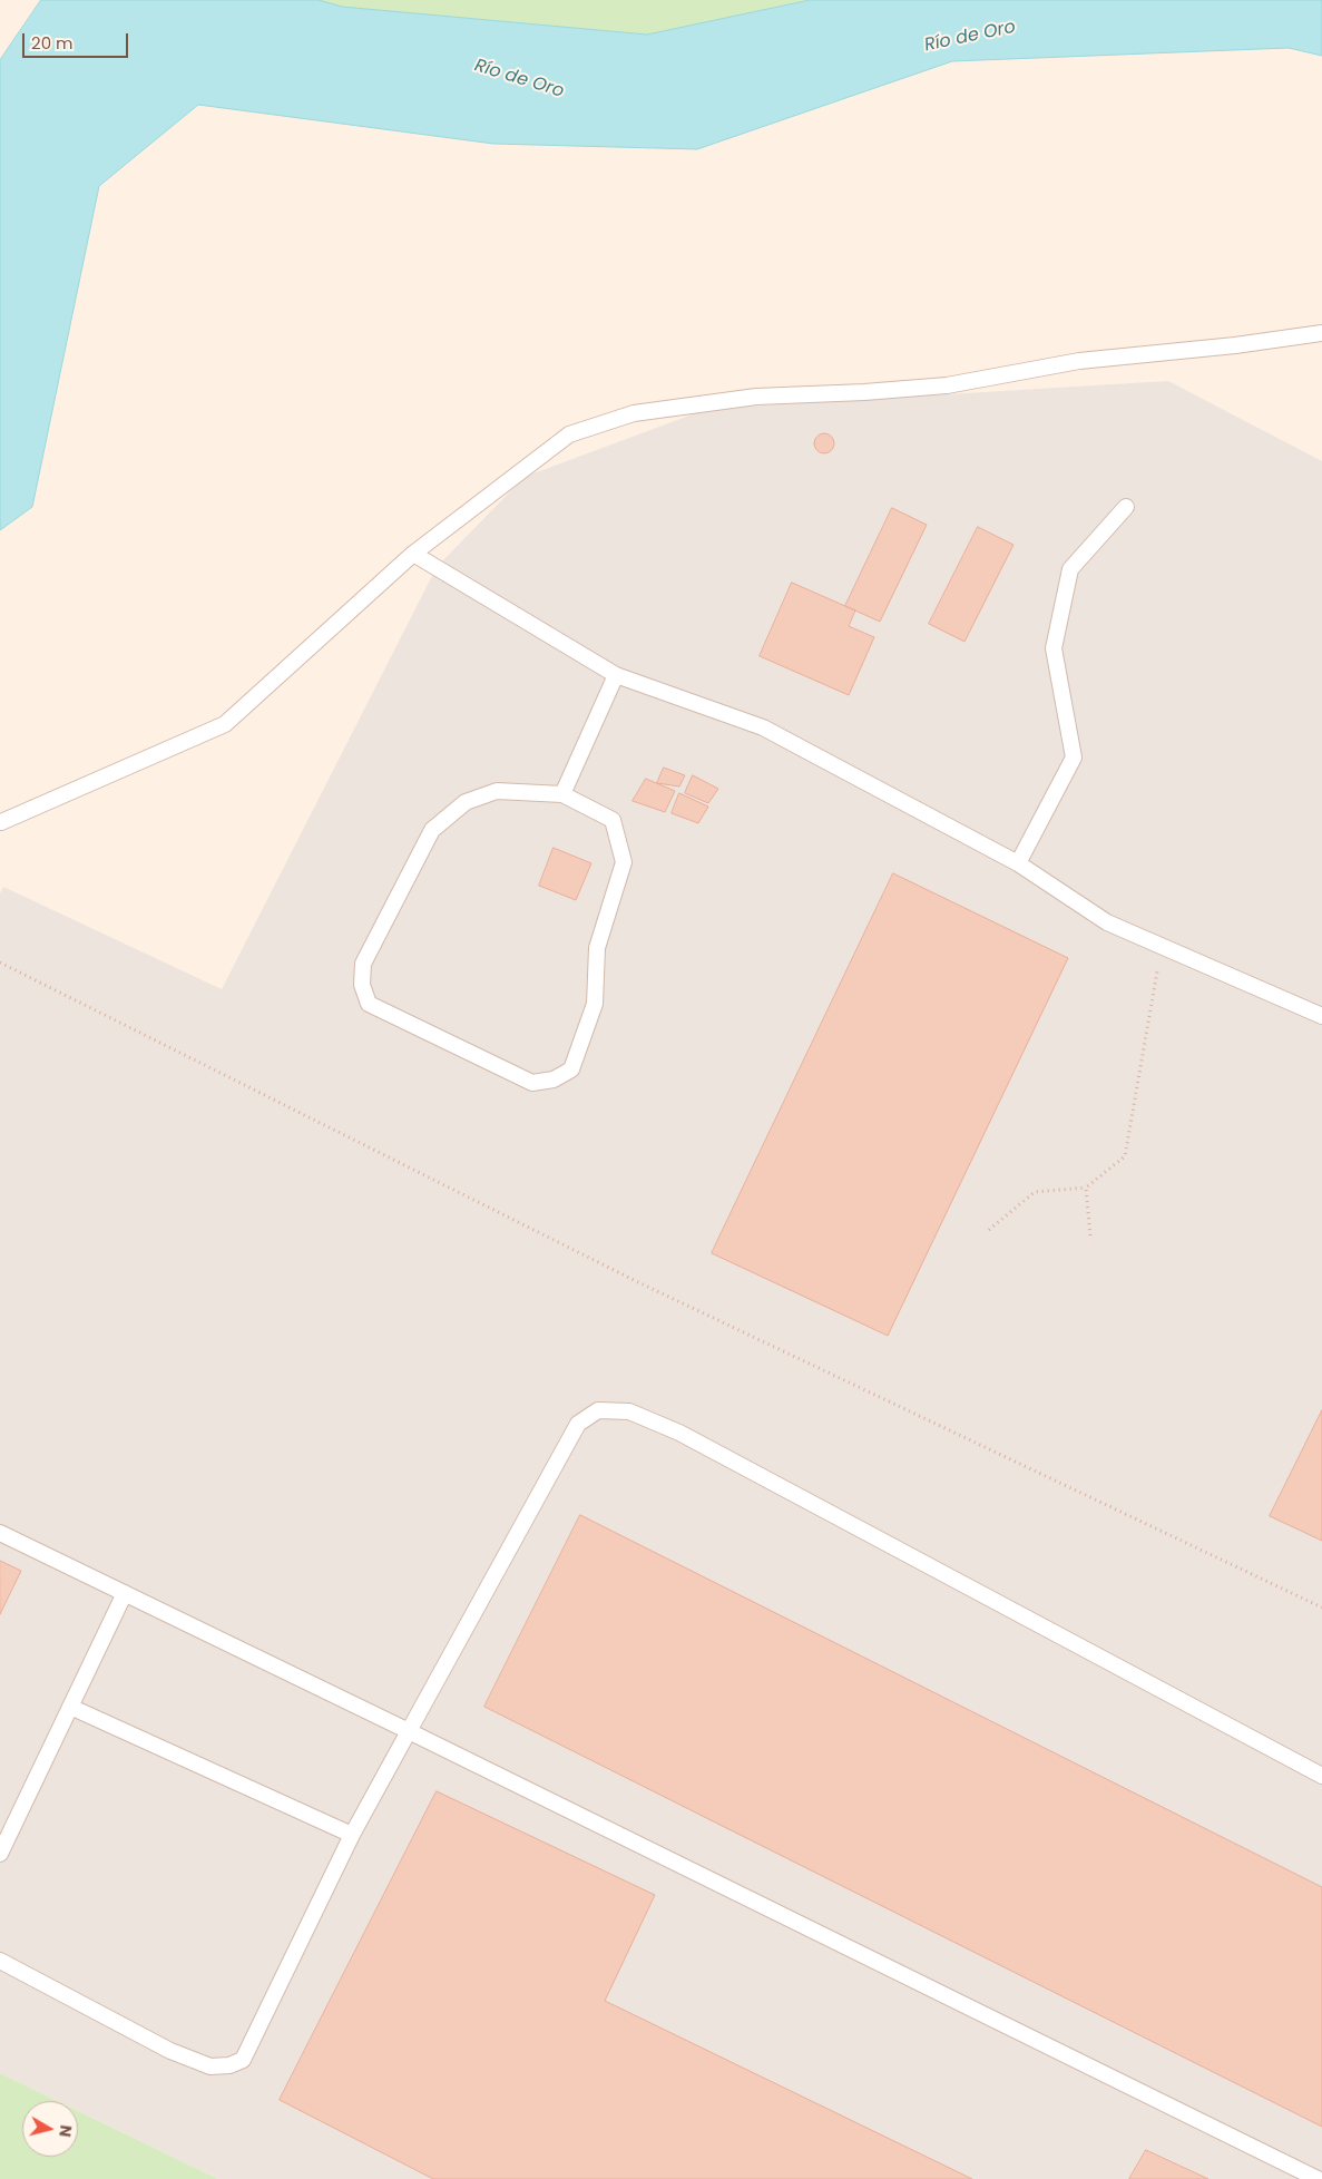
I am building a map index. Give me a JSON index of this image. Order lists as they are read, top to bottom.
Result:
{
  "water": ["Río de Oro"],
  "scale_bar": "20 m",
  "north": "right"
}
